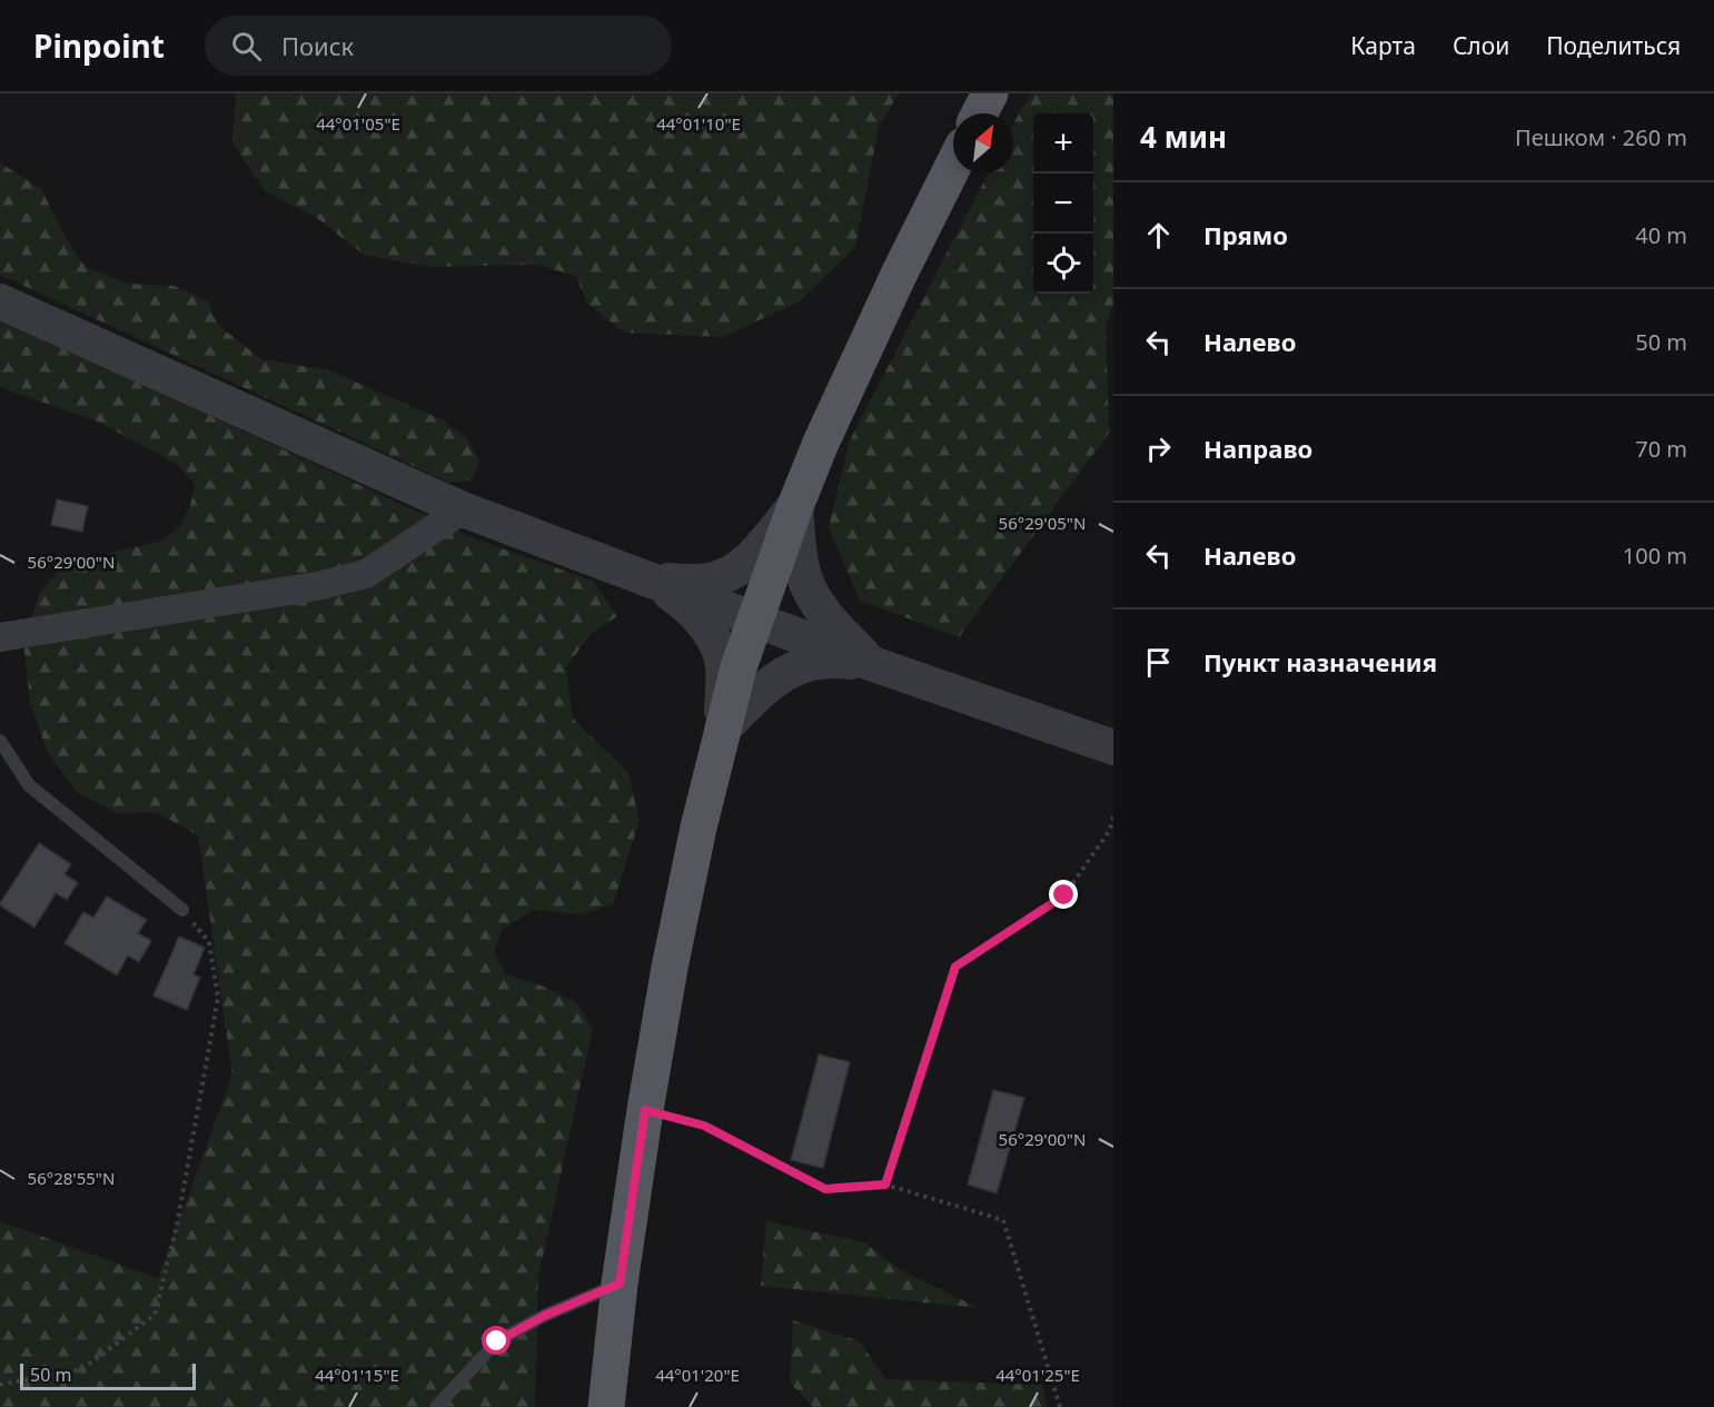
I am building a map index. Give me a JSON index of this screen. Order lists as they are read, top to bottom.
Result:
{
  "scale_bar": "50 m",
  "north": "top right",
  "page": {
    "header": "Pinpoint",
    "search": "Поиск",
    "nav": ["Карта", "Слои", "Поделиться"],
    "heading": ["4 мин", "Пешком · 260 m"],
    "map_buttons": ["+", "−"],
    "list": [
      ["Прямо", "40 m"],
      ["Налево", "50 m"],
      ["Направо", "70 m"],
      ["Налево", "100 m"],
      "Пункт назначения"
    ],
    "scale": "50 m"
  },
  "coordinates": [
    "44°01'05\"E",
    "44°01'10\"E",
    "56°29'05\"N",
    "56°29'00\"N",
    "56°28'55\"N",
    "44°01'15\"E",
    "44°01'20\"E",
    "44°01'25\"E"
  ]
}
